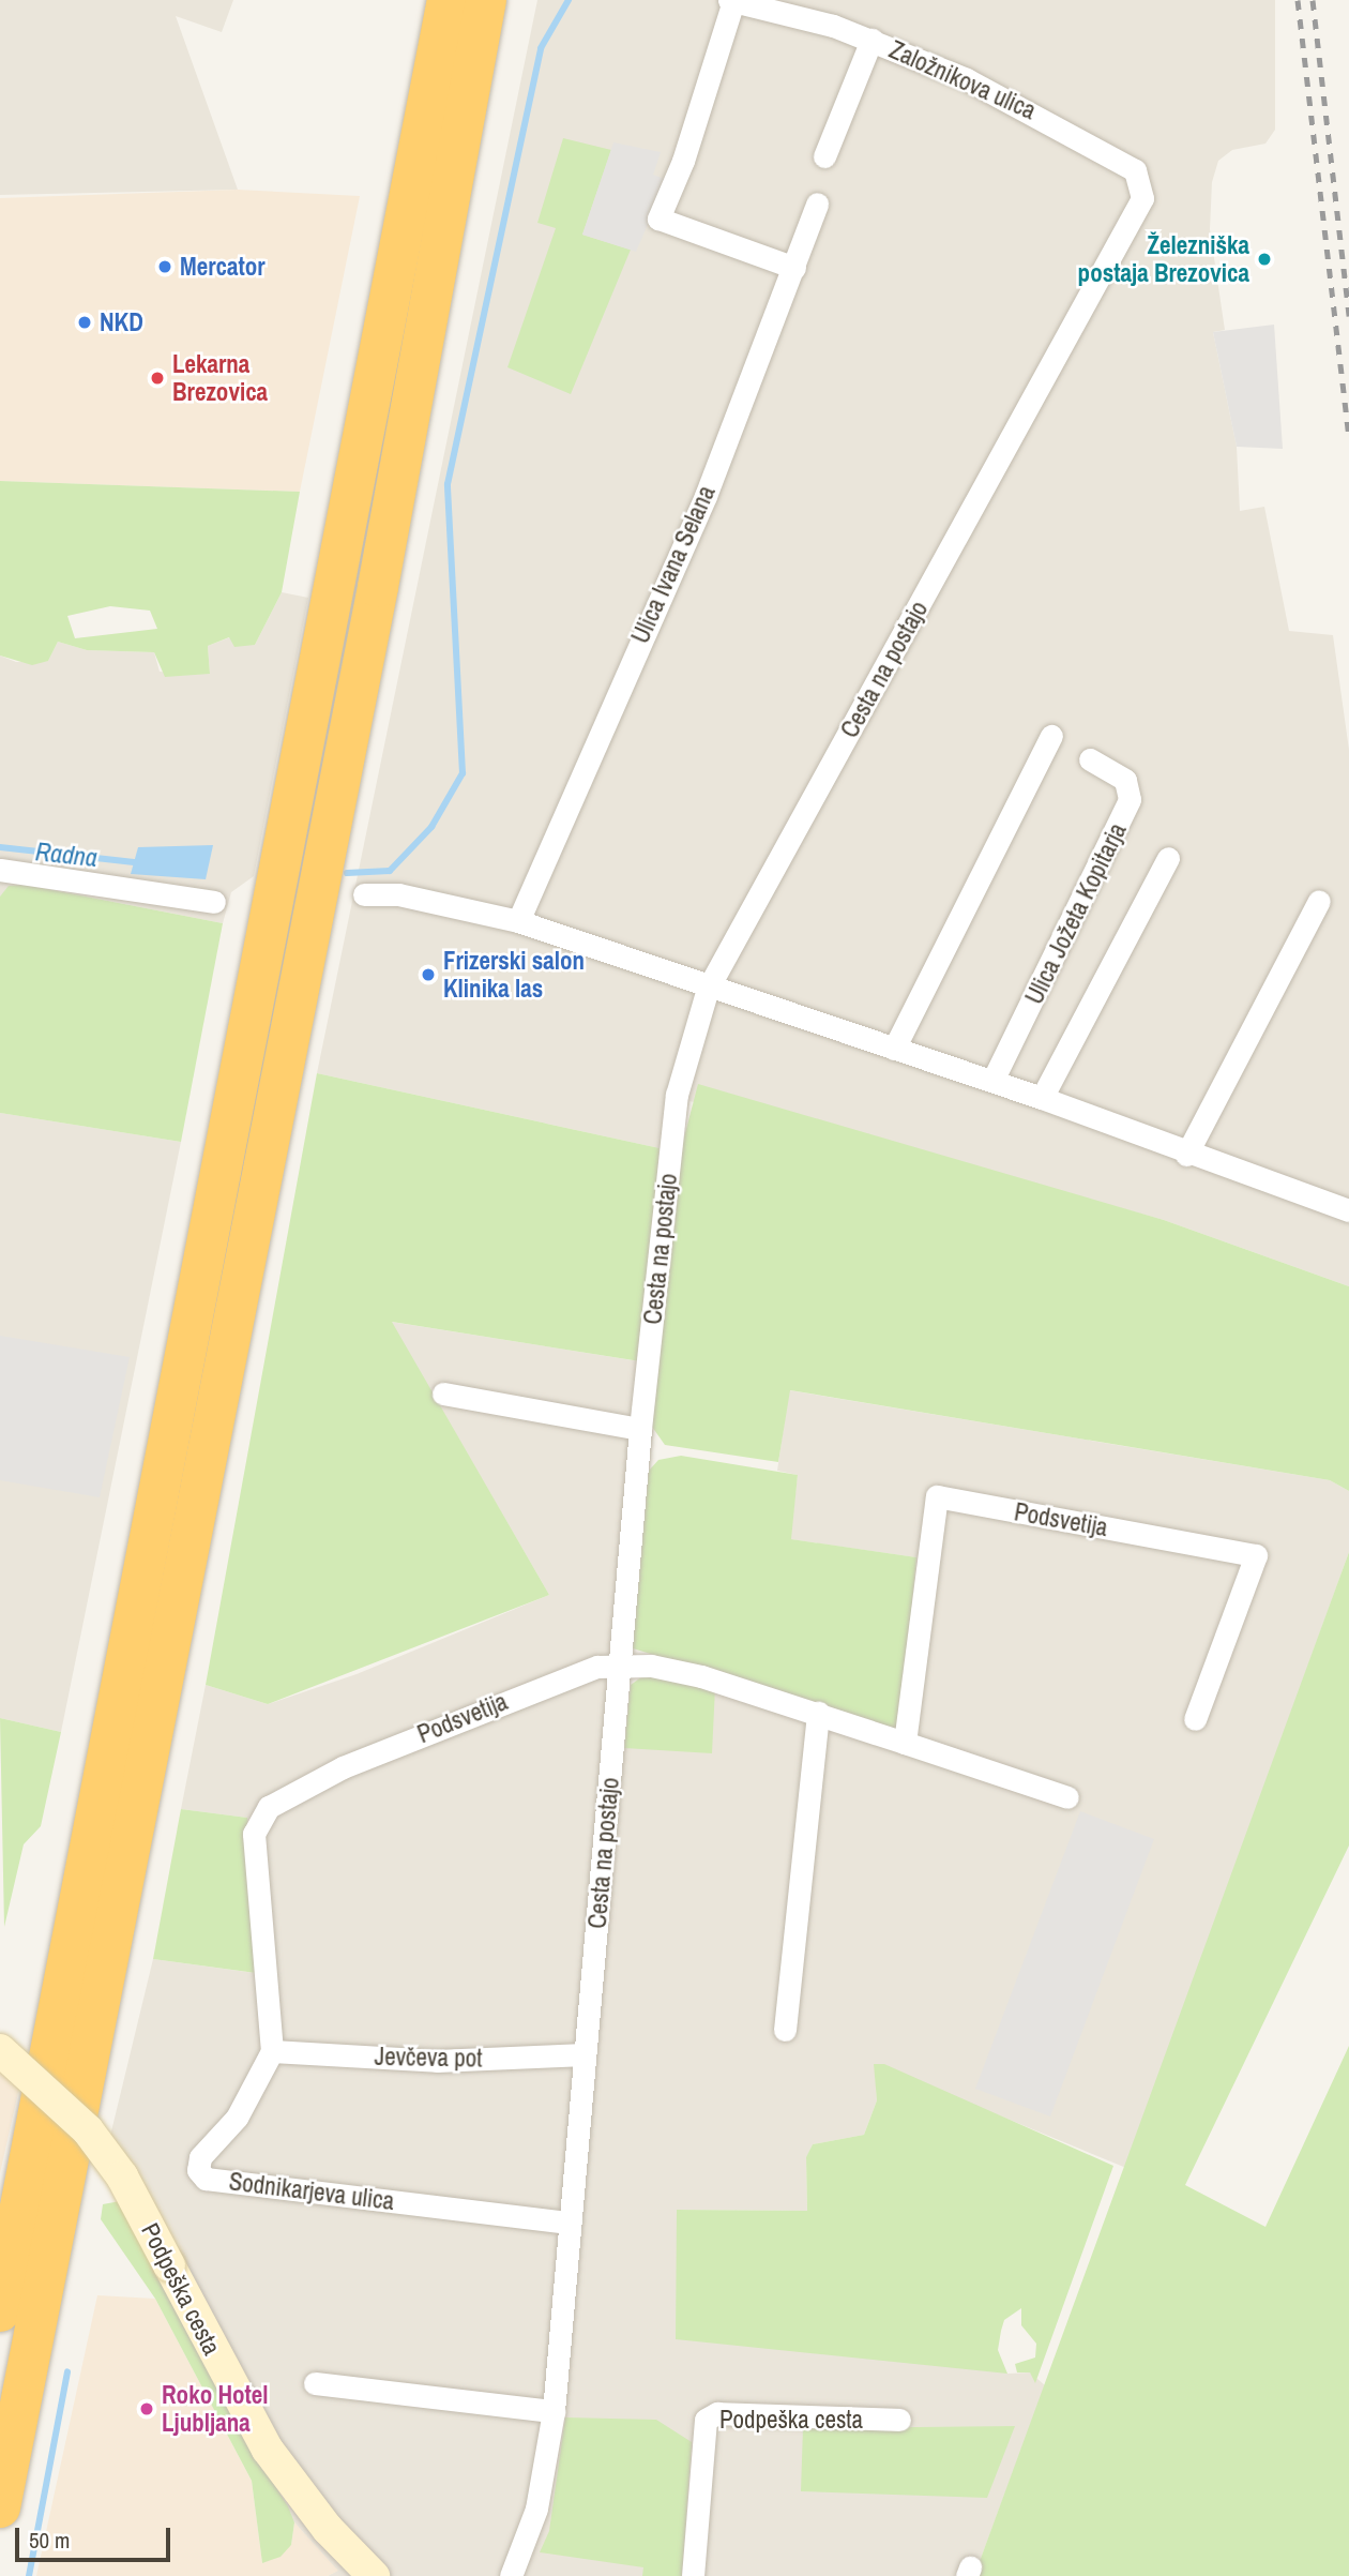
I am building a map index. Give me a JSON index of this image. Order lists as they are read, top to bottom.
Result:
{
  "streets": {
    "main road": ["Podpeška cesta"],
    "street": [
      "Založnikova ulica",
      "Ulica Ivana Selana",
      "Cesta na postajo",
      "Ulica Jožeta Kopitarja",
      "Podsvetija",
      "Jevčeva pot",
      "Sodnikarjeva ulica"
    ]
  },
  "crossings": [
    ["Založnikova ulica", "Ulica Ivana Selana"],
    ["Založnikova ulica", "Cesta na postajo"],
    ["Cesta na postajo", "Podsvetija"],
    ["Cesta na postajo", "Jevčeva pot"],
    ["Cesta na postajo", "Sodnikarjeva ulica"],
    ["Podsvetija", "Jevčeva pot"],
    ["Podsvetija", "Sodnikarjeva ulica"],
    ["Jevčeva pot", "Sodnikarjeva ulica"]
  ],
  "water": ["Radna"],
  "places": [
    "Železniška postaja Brezovica",
    "Mercator",
    "NKD",
    "Lekarna Brezovica",
    "Frizerski salon Klinika las",
    "Roko Hotel Ljubljana"
  ],
  "scale_bar": "50 m"
}
